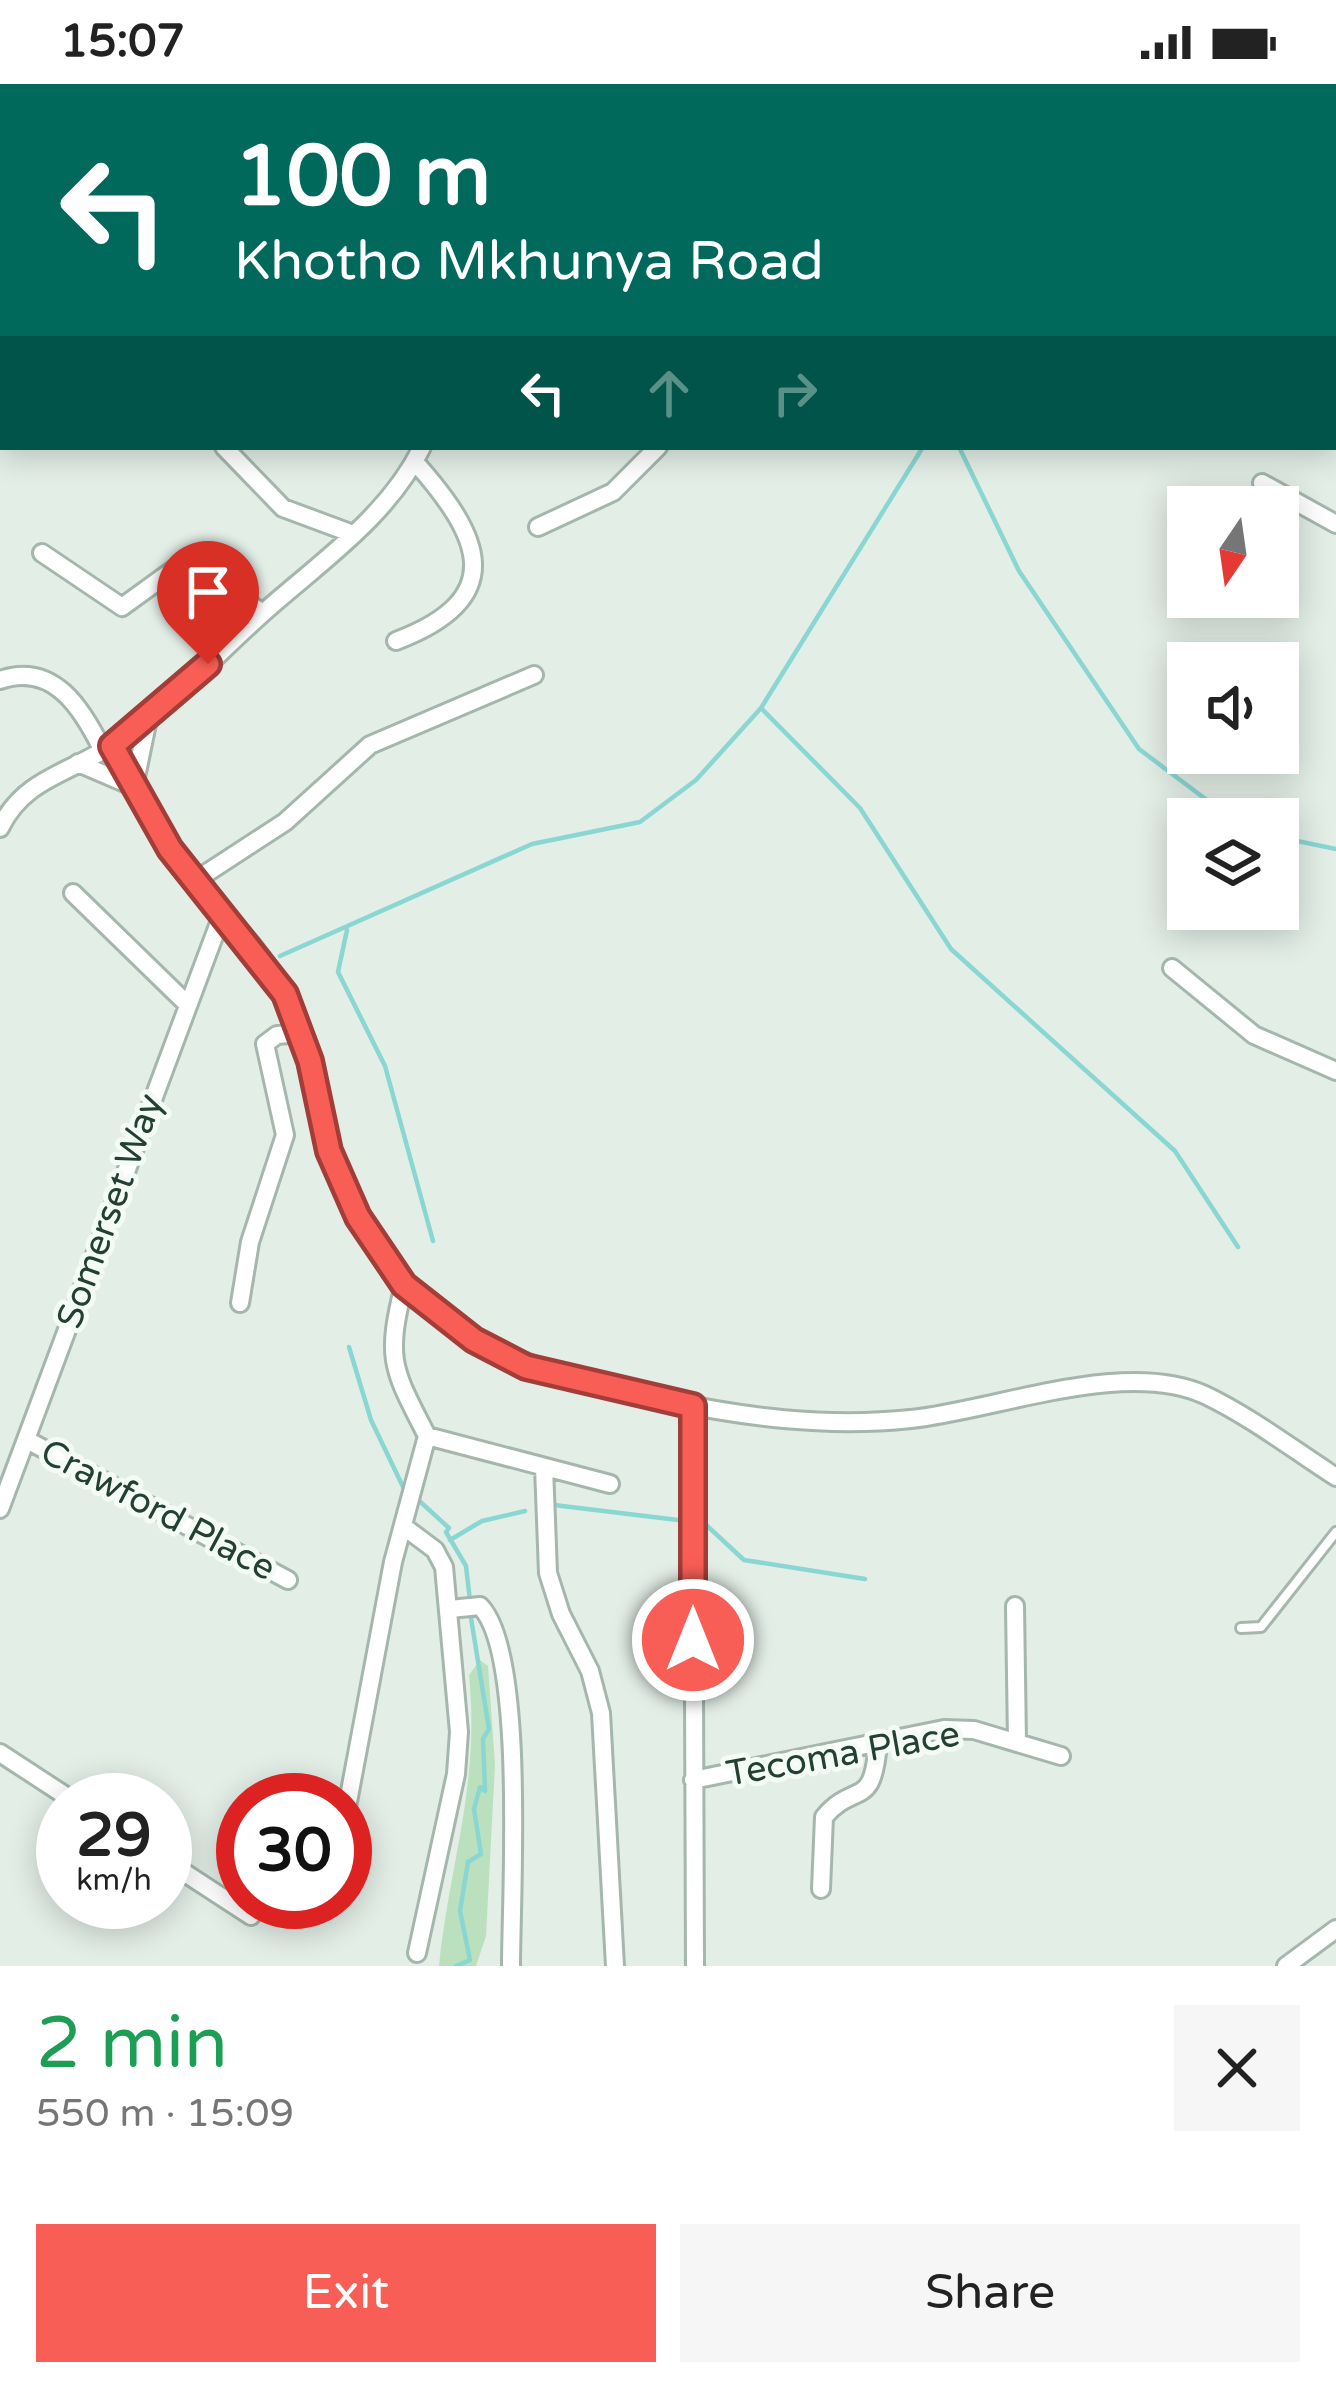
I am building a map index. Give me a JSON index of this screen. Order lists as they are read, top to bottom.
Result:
{
  "streets": {
    "street": ["Somerset Way", "Crawford Place", "Tecoma Place"]
  },
  "crossings": [
    ["Somerset Way", "Crawford Place"]
  ],
  "north": "bottom",
  "page": {
    "status": "15:07",
    "turn": ["100 m", "Khotho Mkhunya Road"],
    "speed": "29 km/h",
    "limit": "30",
    "heading": ["2 min", "550 m · 15:09"],
    "buttons": ["Exit", "Share"]
  }
}
